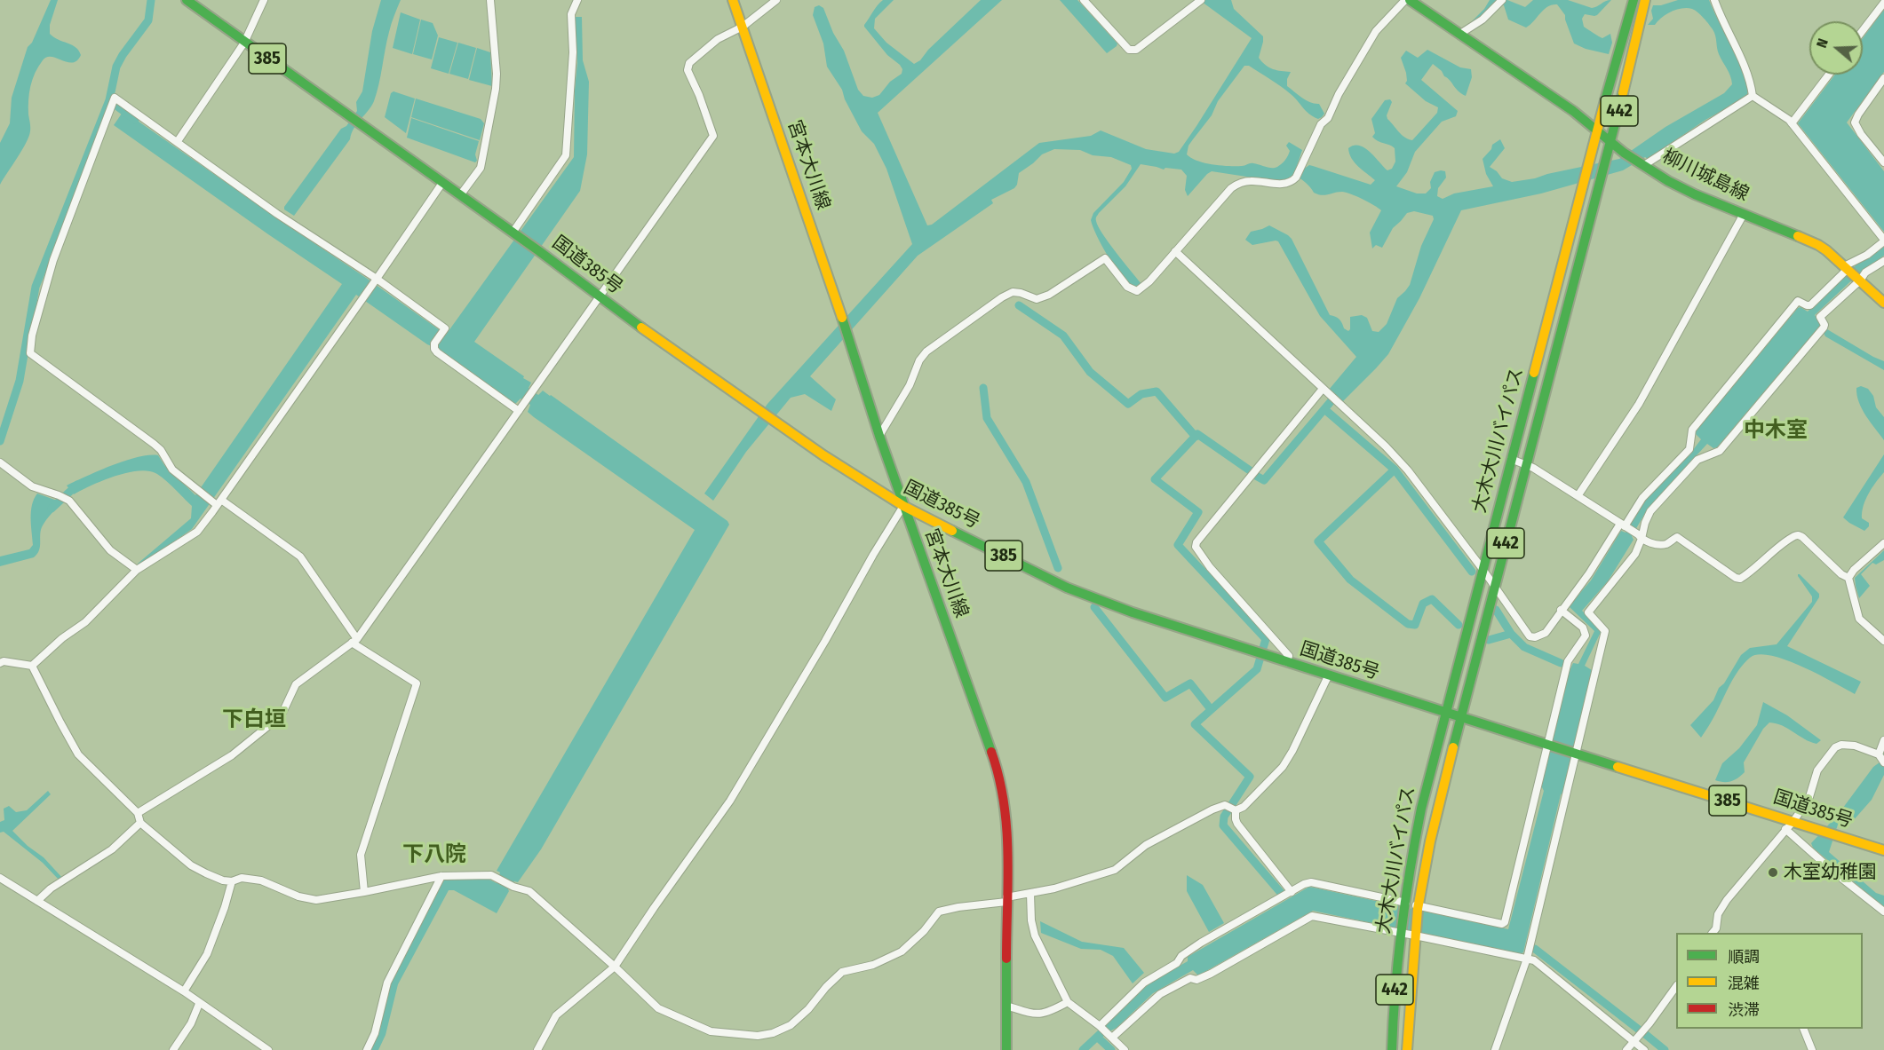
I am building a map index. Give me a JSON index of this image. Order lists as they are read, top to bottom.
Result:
{
  "streets": {
    "main road": [
      "385",
      "442",
      "宮本大川線",
      "柳川城島線",
      "国道385号",
      "大木大川バイパス"
    ]
  },
  "crossings": [
    ["宮本大川線", "国道385号"],
    ["柳川城島線", "大木大川バイパス"],
    ["国道385号", "大木大川バイパス"]
  ],
  "districts": ["中木室", "下白垣", "下八院"],
  "places": ["木室幼稚園"],
  "legend": ["順調", "混雑", "渋滞"],
  "north": "left"
}
